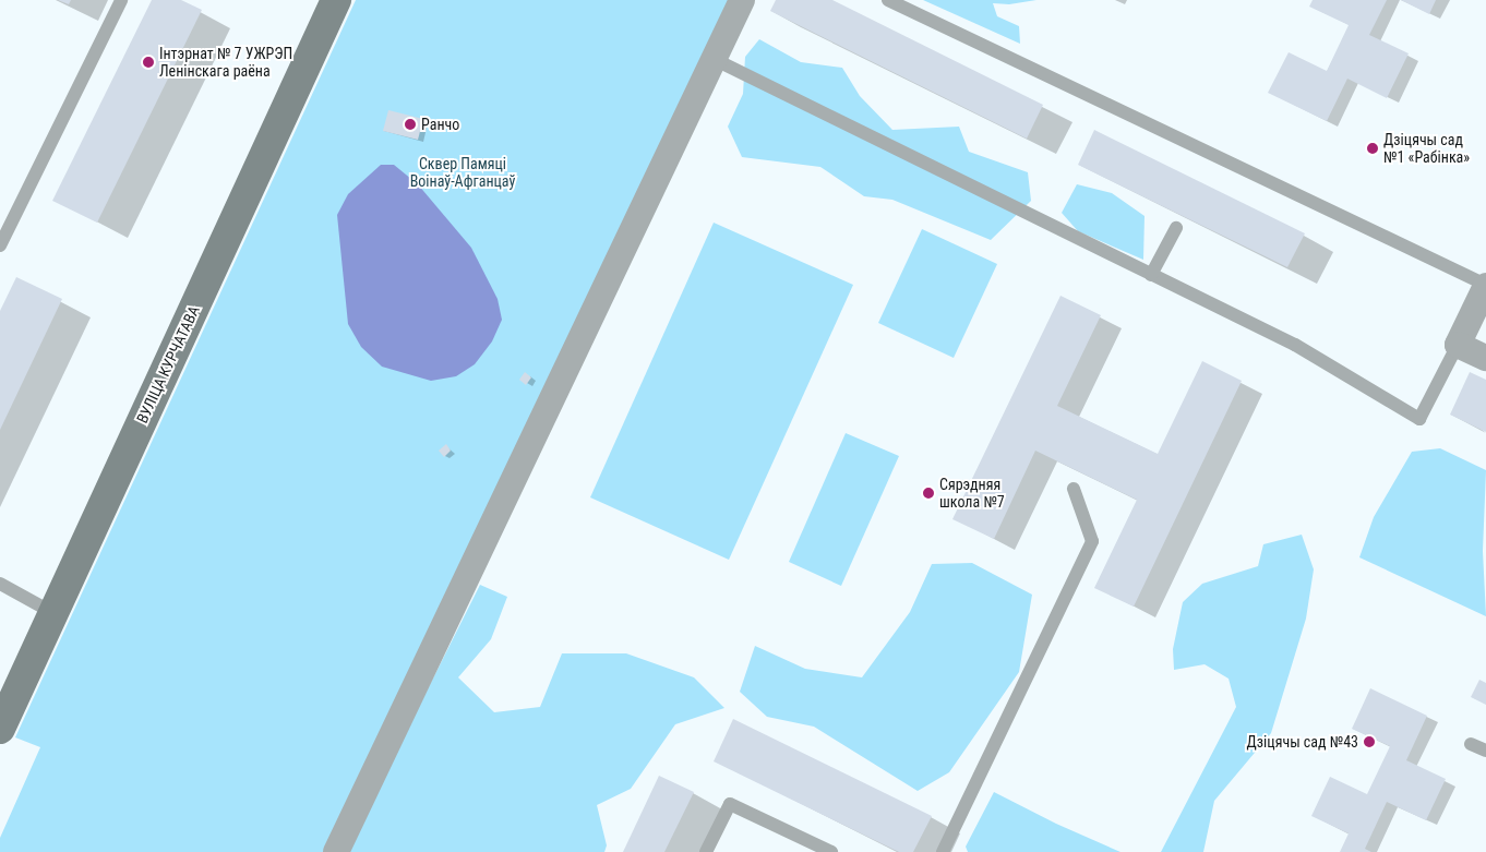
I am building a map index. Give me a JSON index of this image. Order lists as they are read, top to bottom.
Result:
{
  "streets": {
    "main road": ["ВУЛІЦА КУРЧАТАВА"]
  },
  "parks": ["Сквер Памяці Воінаў-Афганцаў"],
  "places": [
    "Інтэрнат № 7 УЖРЭП Ленінскага раёна",
    "Ранчо",
    "Дзіцячы сад №1 «Рабінка»",
    "Сярэдняя школа №7",
    "Дзіцячы сад №43"
  ]
}
